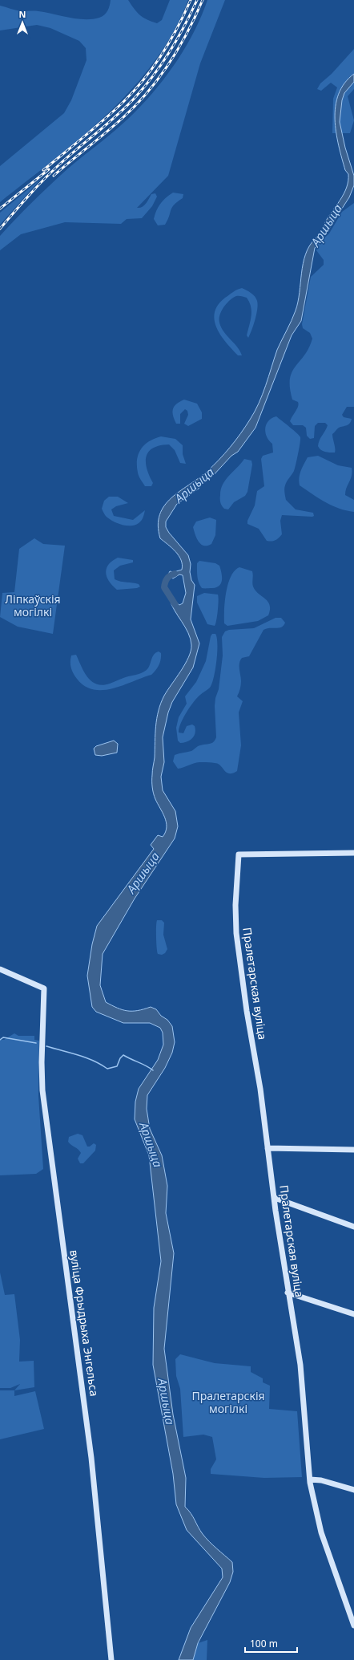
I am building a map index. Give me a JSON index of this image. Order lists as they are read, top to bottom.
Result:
{
  "streets": {
    "street": ["Пралетарская вуліца", "вуліца Фрыдрыха Энгельса"]
  },
  "water": ["Аршыца"],
  "parks": ["Ліпкаўскія могілкі", "Пралетарскія могілкі"],
  "scale_bar": "100 m",
  "north": "top"
}
